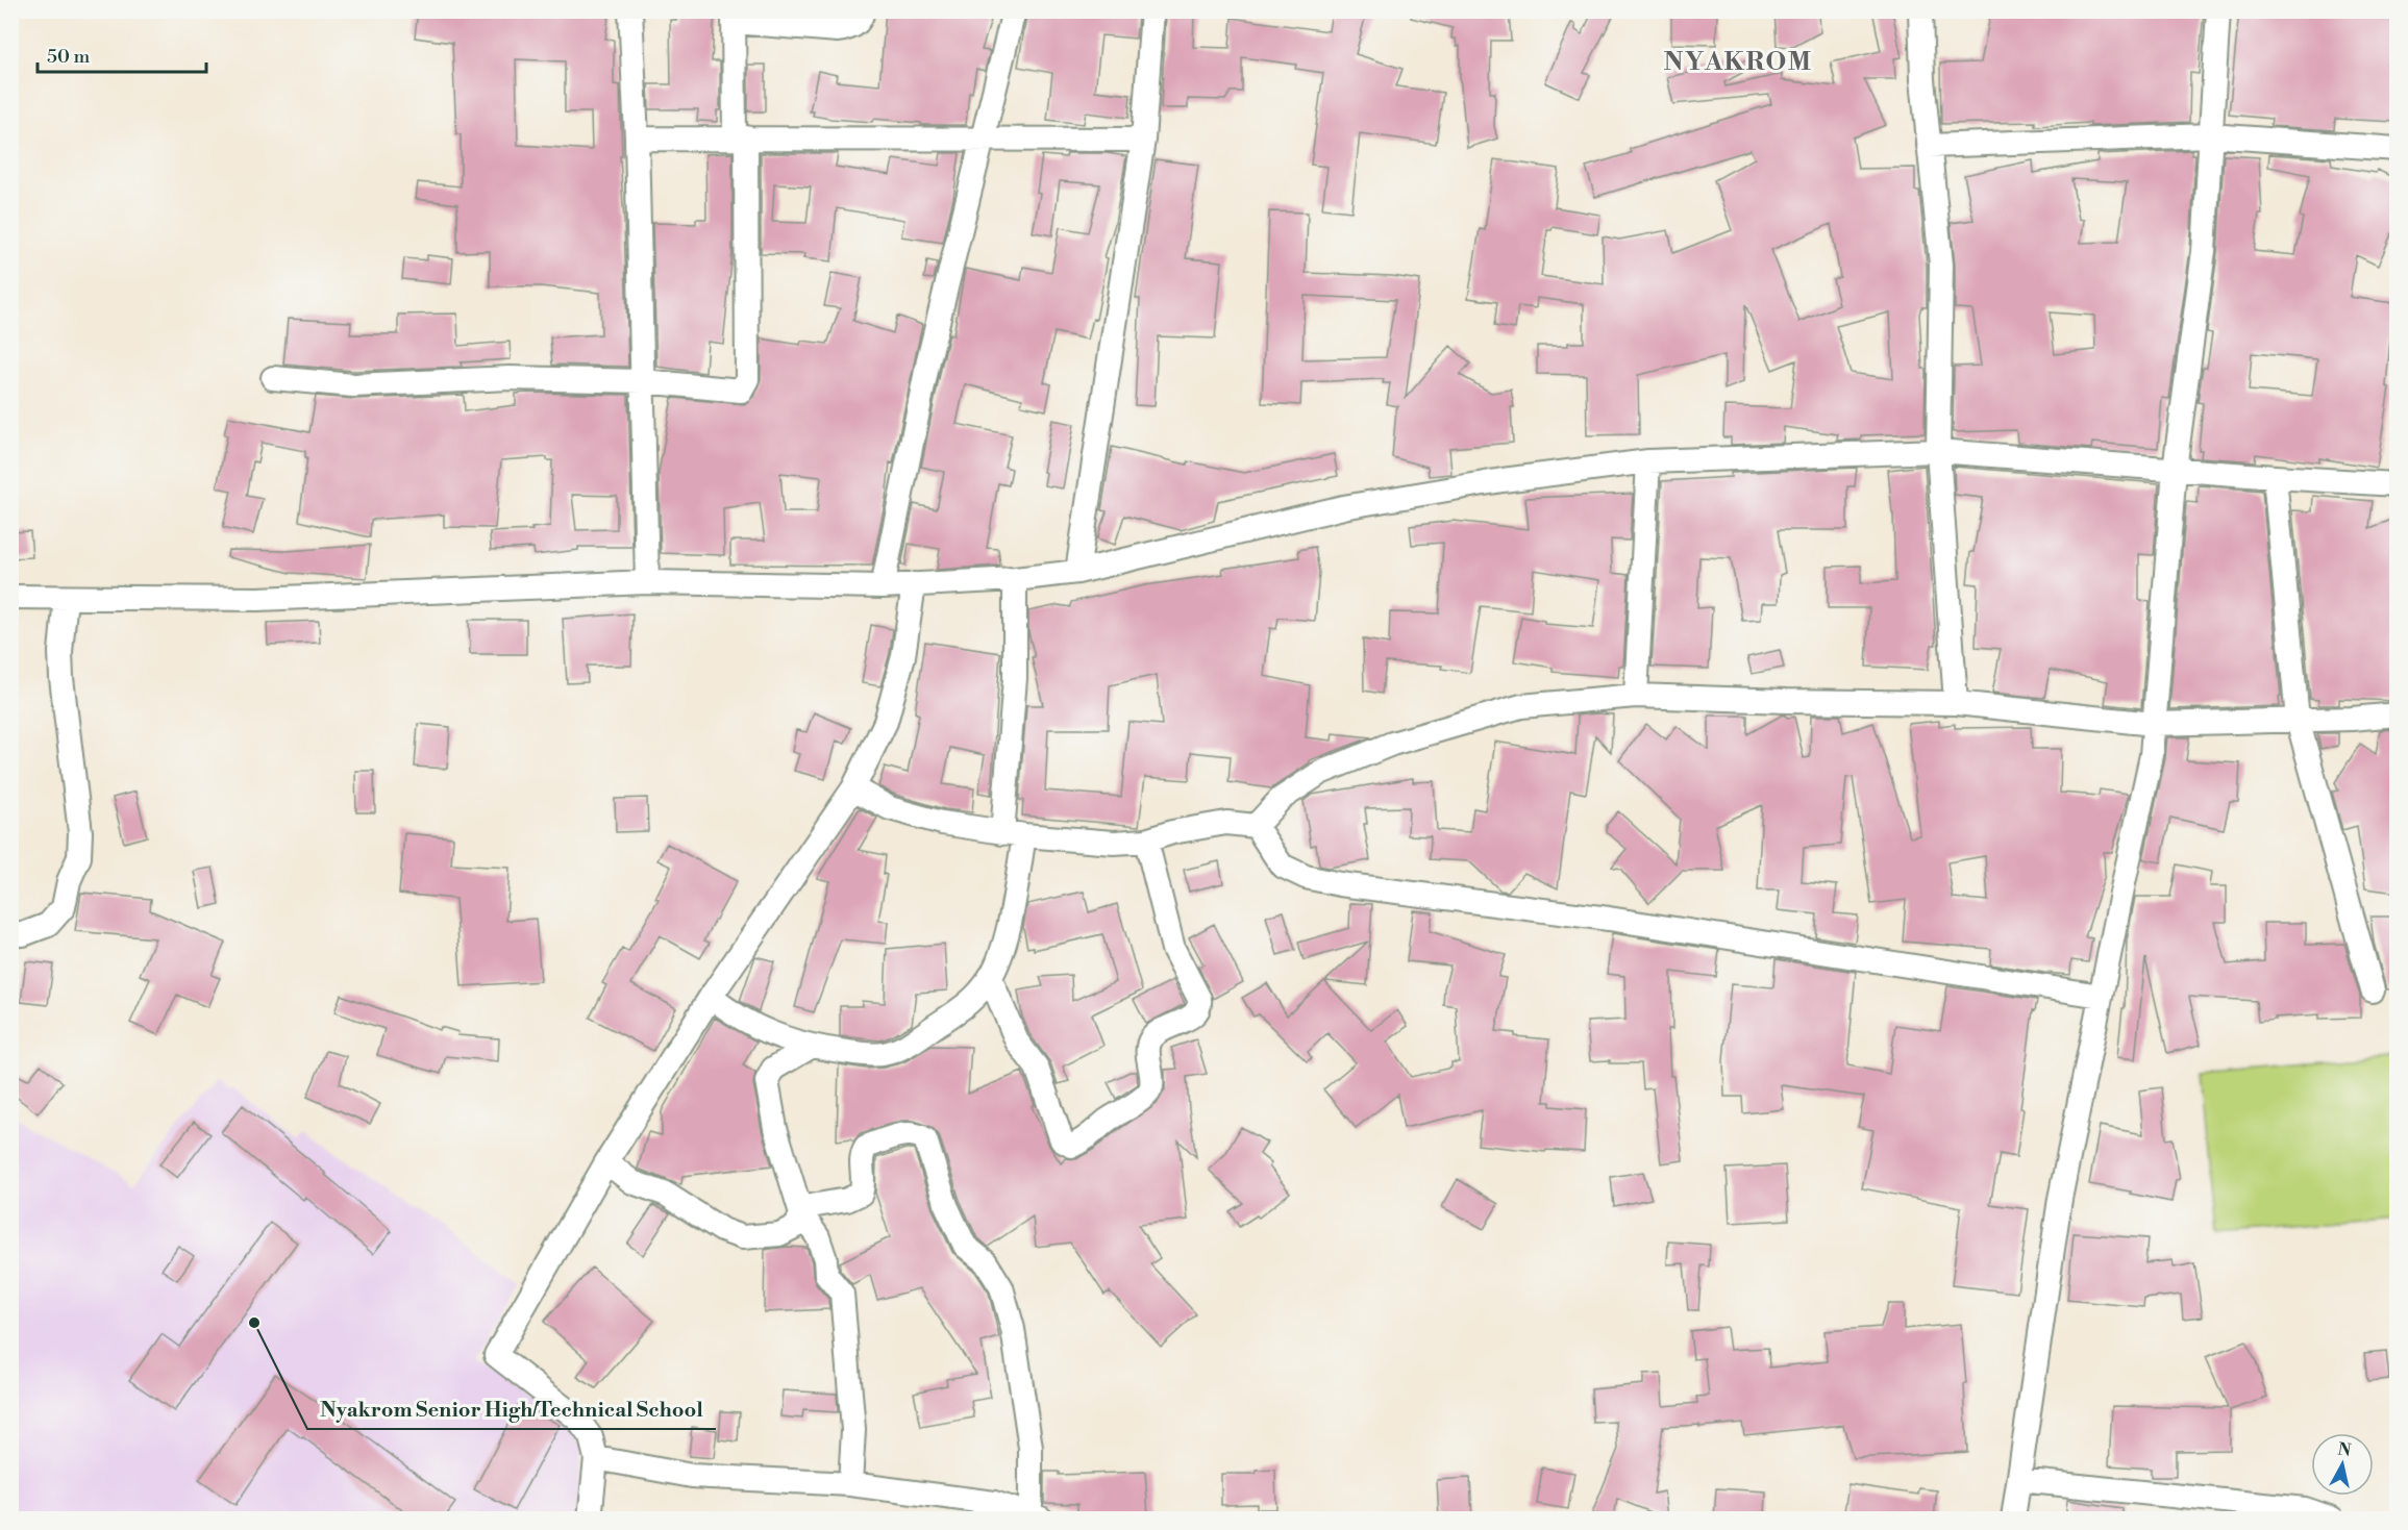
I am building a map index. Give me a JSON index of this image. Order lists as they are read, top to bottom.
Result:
{
  "districts": ["NYAKROM"],
  "places": ["Nyakrom Senior High/Technical School"],
  "scale_bar": "50 m",
  "north": "top"
}
